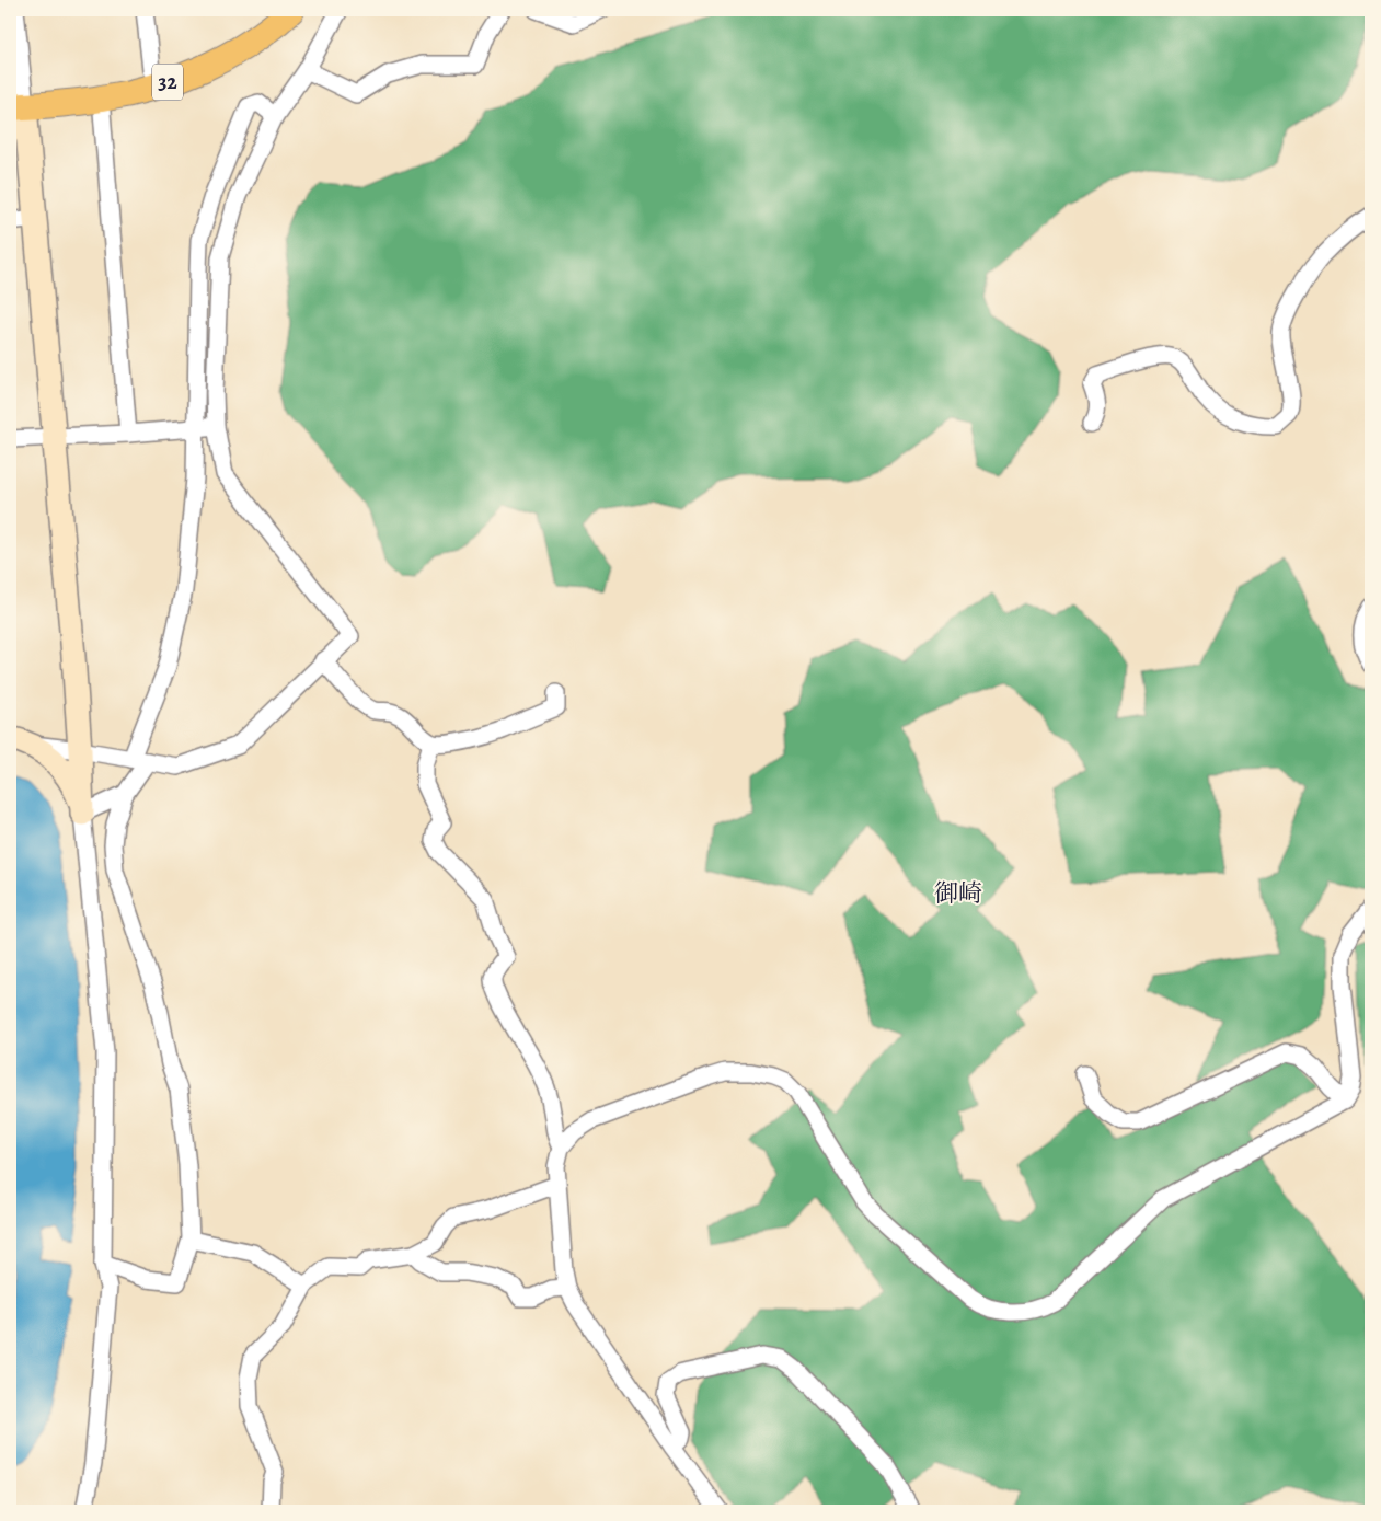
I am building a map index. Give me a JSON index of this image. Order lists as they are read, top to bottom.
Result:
{
  "streets": {
    "main road": ["32"]
  },
  "districts": ["御崎"]
}
